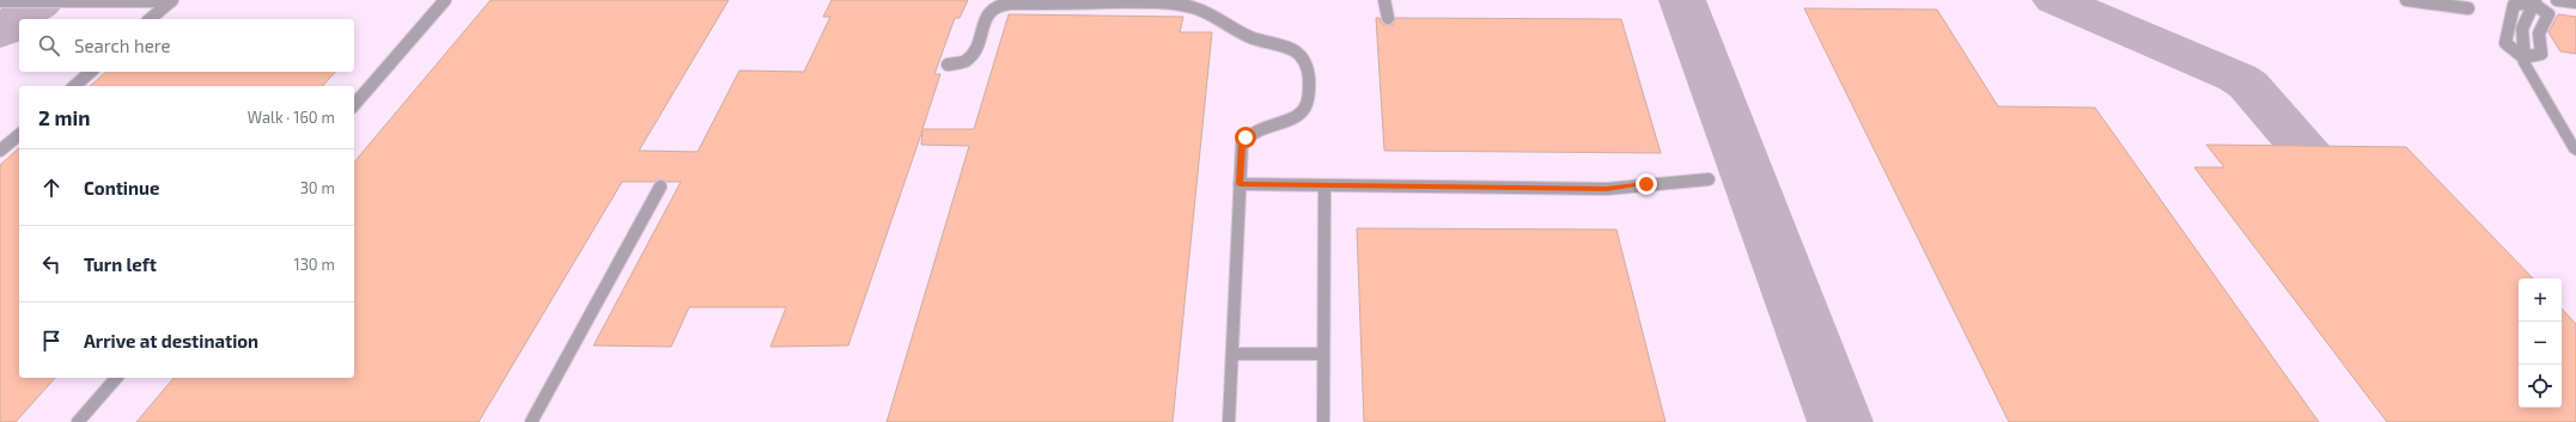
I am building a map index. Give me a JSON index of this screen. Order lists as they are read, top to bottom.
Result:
{
  "page": {
    "search": "Search here",
    "heading": ["2 min", "Walk · 160 m"],
    "list": [
      ["Continue", "30 m"],
      ["Turn left", "130 m"],
      "Arrive at destination"
    ],
    "map_buttons": ["+", "−"]
  }
}
